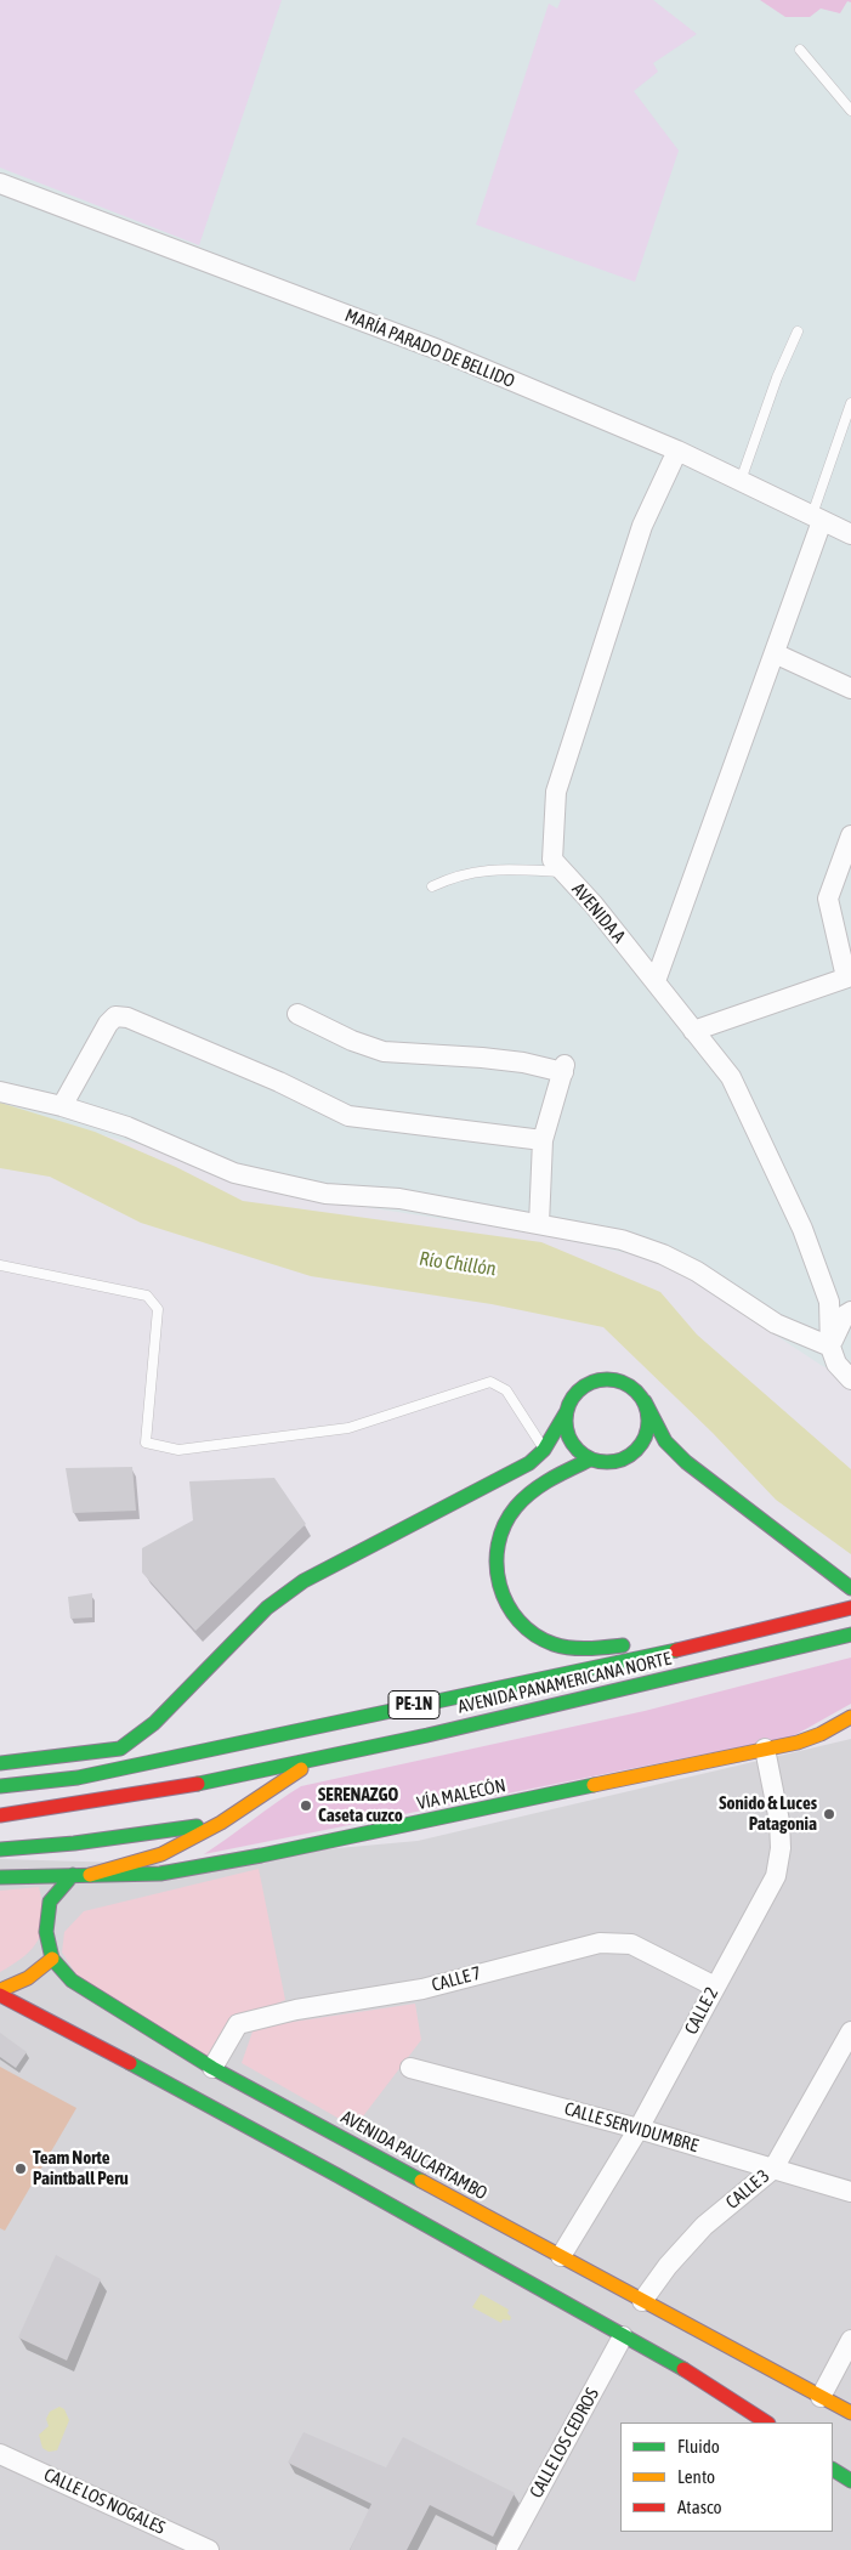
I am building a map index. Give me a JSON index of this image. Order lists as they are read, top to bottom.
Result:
{
  "streets": {
    "main road": [
      "AVENIDA PANAMERICANA NORTE",
      "PE-1N",
      "VÍA MALECÓN",
      "AVENIDA PAUCARTAMBO"
    ],
    "street": [
      "MARÍA PARADO DE BELLIDO",
      "AVENIDA A",
      "CALLE 7",
      "CALLE 2",
      "CALLE SERVIDUMBRE",
      "CALLE 3",
      "CALLE LOS CEDROS",
      "CALLE LOS NOGALES"
    ]
  },
  "crossings": [
    ["MARÍA PARADO DE BELLIDO", "AVENIDA A"],
    ["VÍA MALECÓN", "CALLE 2"],
    ["CALLE 7", "CALLE 2"],
    ["CALLE 7", "AVENIDA PAUCARTAMBO"],
    ["CALLE 2", "CALLE SERVIDUMBRE"],
    ["CALLE 2", "AVENIDA PAUCARTAMBO"],
    ["CALLE SERVIDUMBRE", "CALLE 3"],
    ["AVENIDA PAUCARTAMBO", "CALLE 3"],
    ["AVENIDA PAUCARTAMBO", "CALLE LOS CEDROS"]
  ],
  "water": ["Río Chillón"],
  "places": ["SERENAZGO Caseta cuzco", "Sonido & Luces Patagonia", "Team Norte Paintball Peru"],
  "legend": ["Fluido", "Lento", "Atasco"]
}
